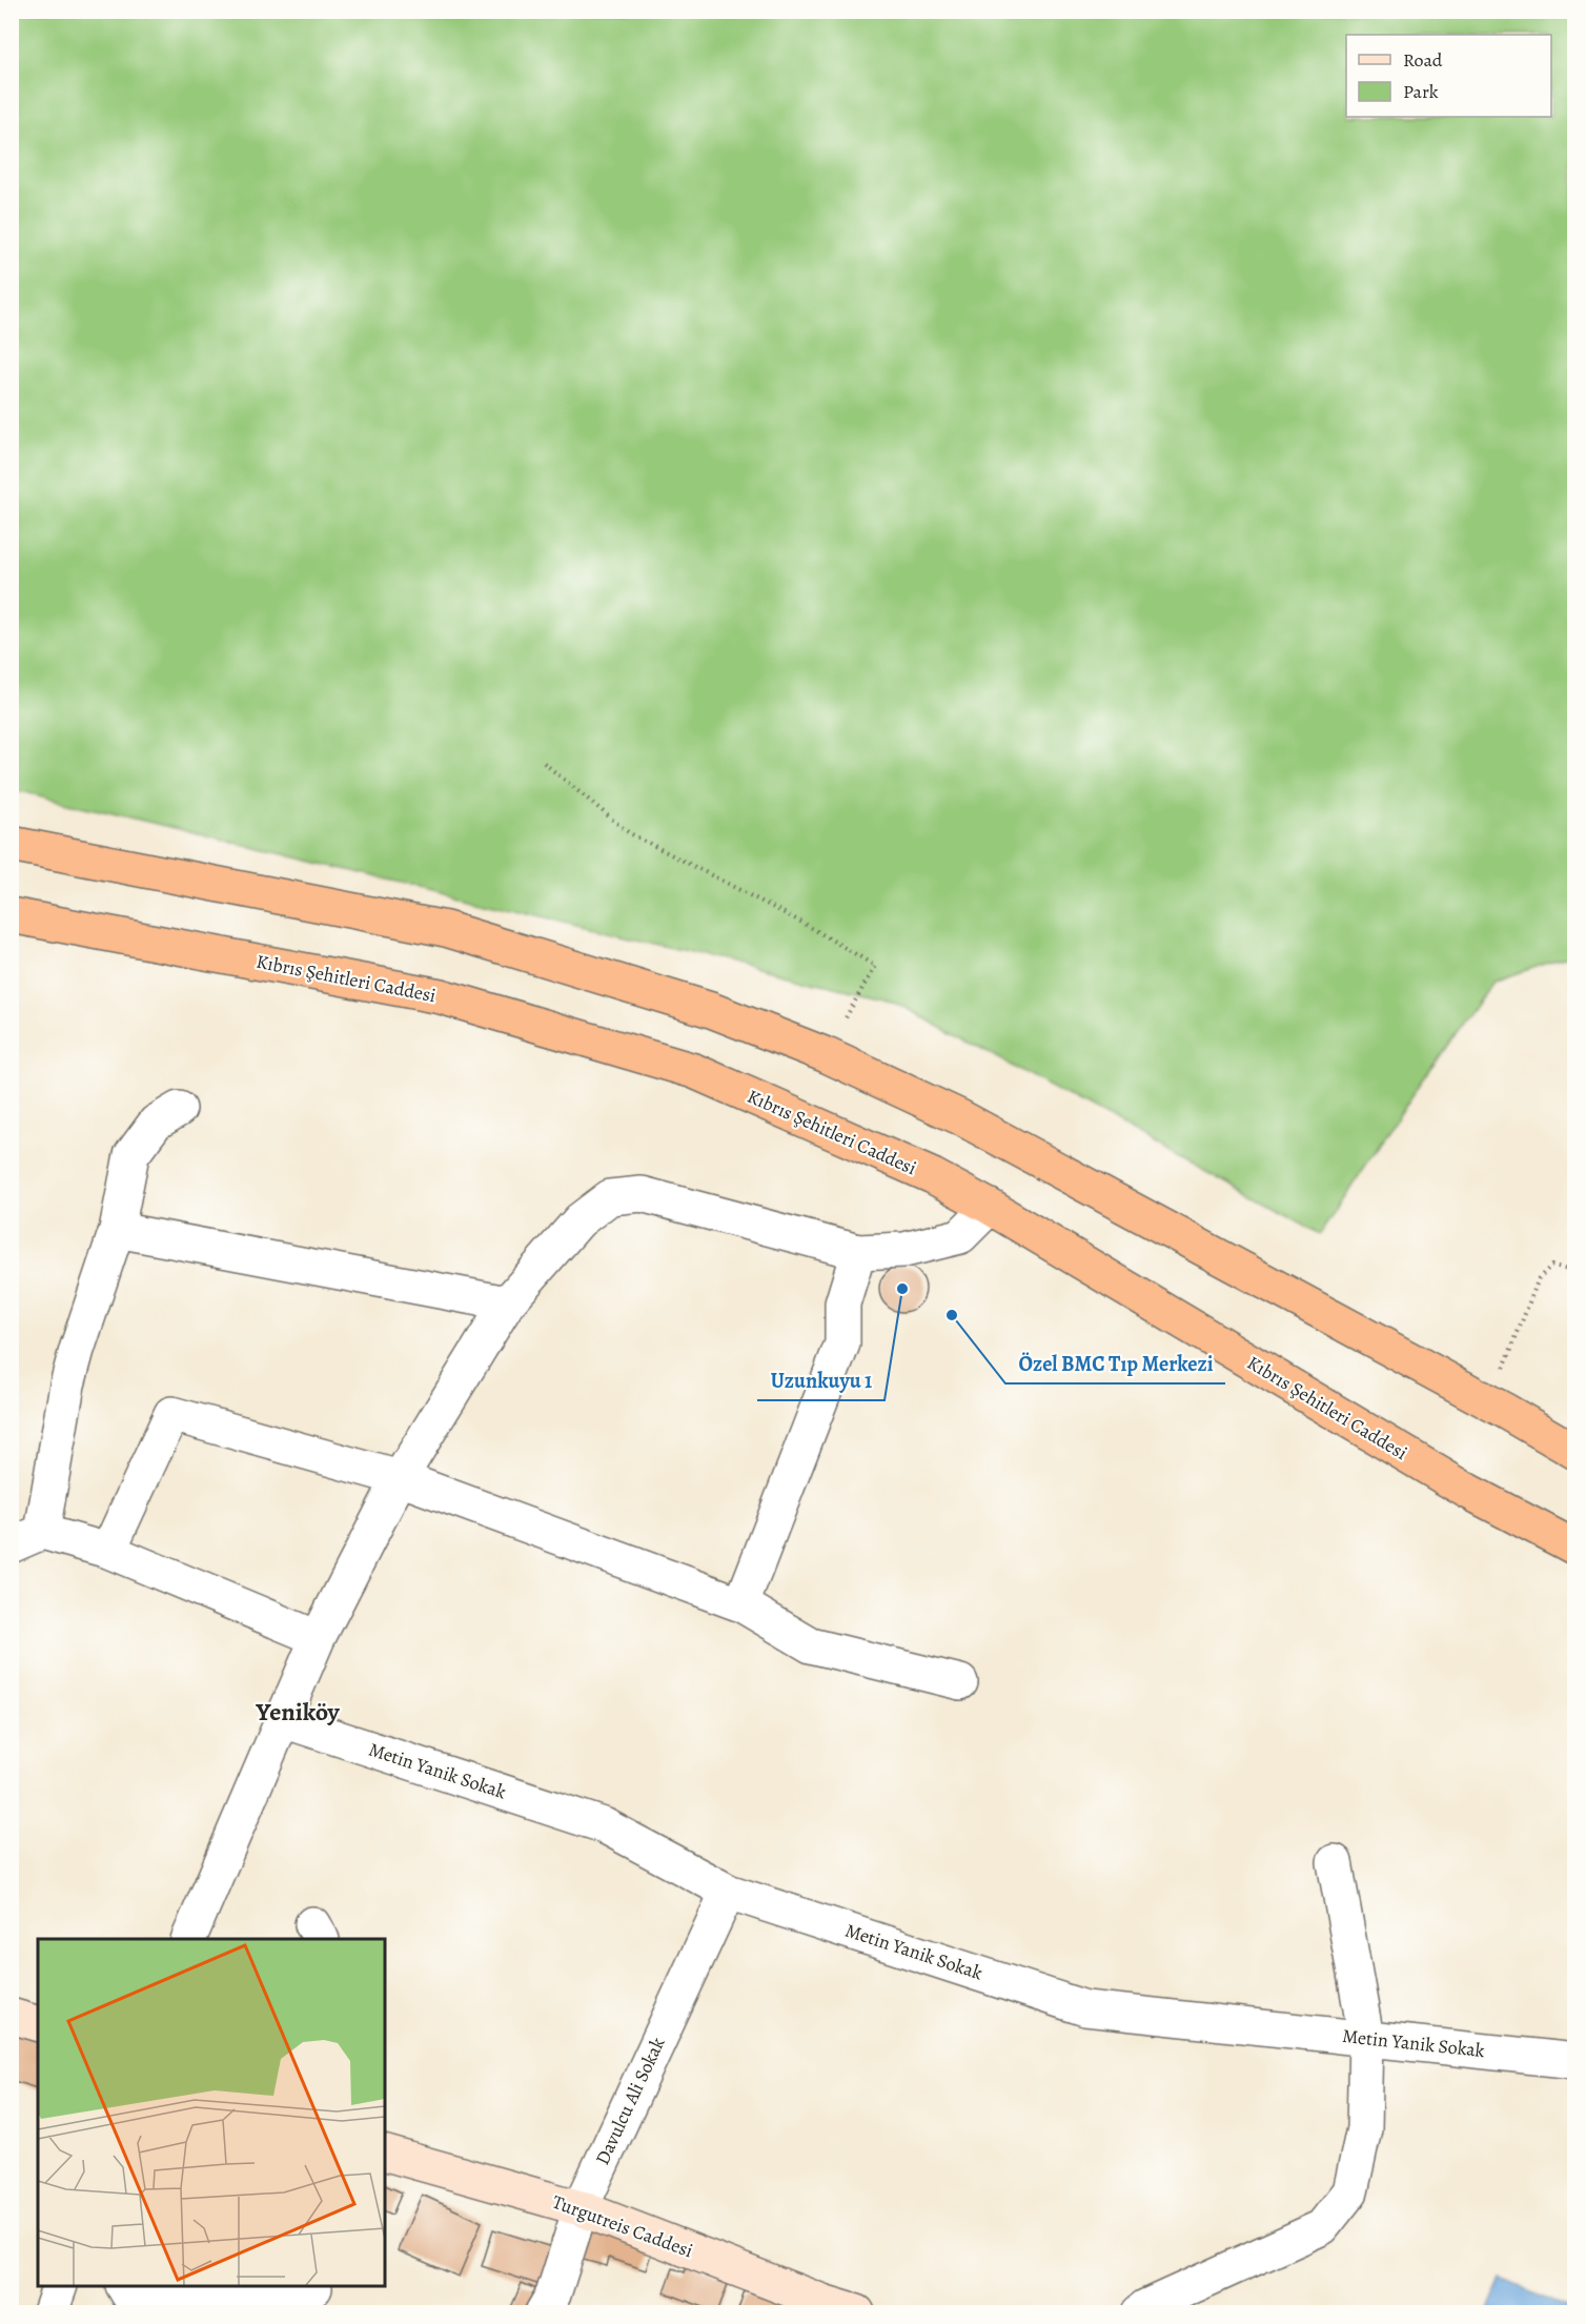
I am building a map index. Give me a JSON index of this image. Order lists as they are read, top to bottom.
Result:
{
  "streets": {
    "highway": ["Kıbrıs Şehitleri Caddesi"],
    "main road": ["Turgutreis Caddesi"],
    "street": ["Metin Yanik Sokak", "Davulcu Ali Sokak"]
  },
  "crossings": [
    ["Metin Yanik Sokak", "Davulcu Ali Sokak"],
    ["Davulcu Ali Sokak", "Turgutreis Caddesi"]
  ],
  "districts": ["Yeniköy"],
  "places": ["Uzunkuyu 1", "Özel BMC Tıp Merkezi"],
  "legend": ["Road", "Park"]
}
